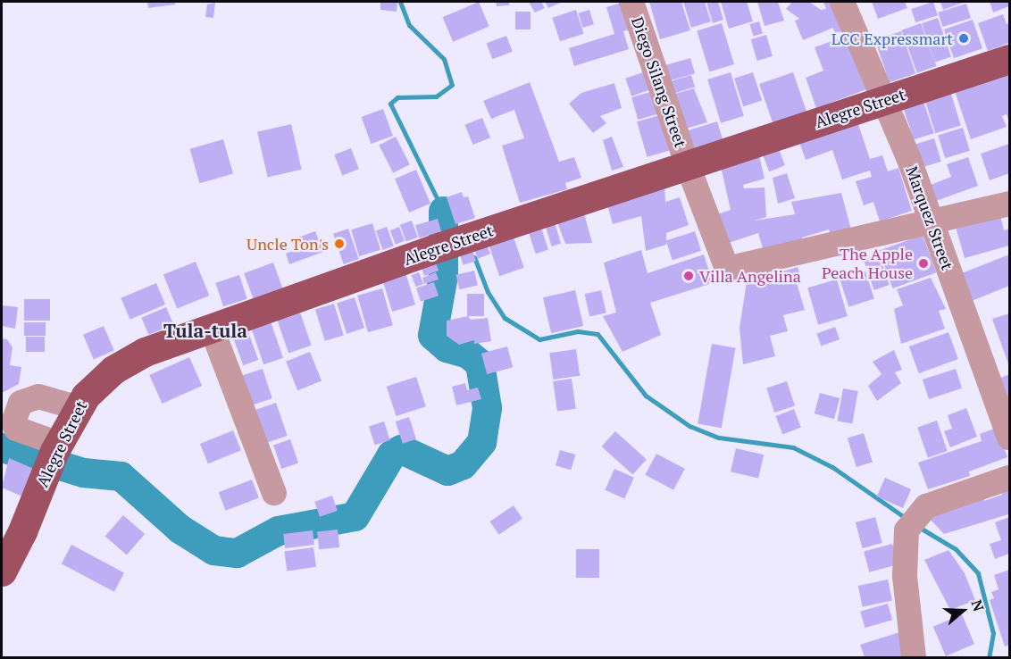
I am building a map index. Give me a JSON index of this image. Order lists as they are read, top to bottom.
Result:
{
  "streets": {
    "main road": ["Alegre Street"],
    "street": ["Diego Silang Street", "Marquez Street"]
  },
  "crossings": [
    ["Diego Silang Street", "Alegre Street"],
    ["Diego Silang Street", "Marquez Street"],
    ["Alegre Street", "Marquez Street"]
  ],
  "districts": ["Tula-tula"],
  "places": [
    "LCC Expressmart",
    "Uncle Ton's",
    "The Apple Peach House",
    "Villa Angelina"
  ],
  "north": "right"
}
